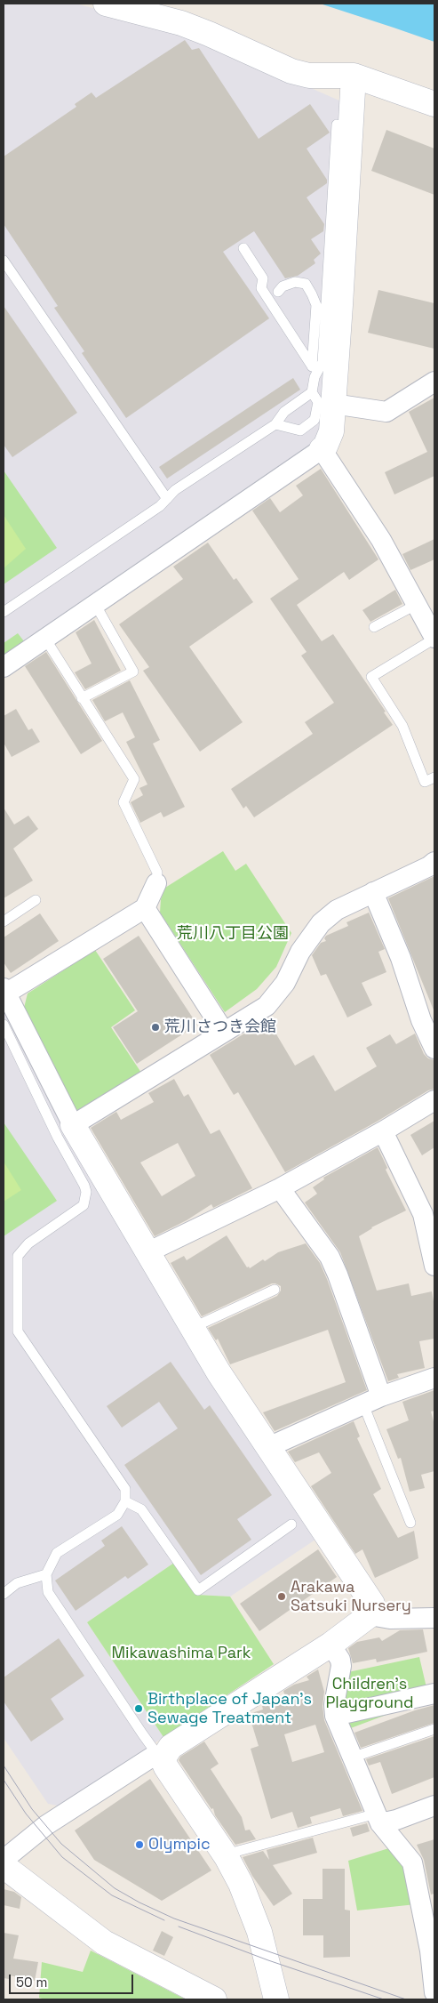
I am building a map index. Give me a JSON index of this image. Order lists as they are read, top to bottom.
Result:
{
  "parks": ["荒川八丁目公園", "Mikawashima Park", "Children's Playground"],
  "places": [
    "荒川さつき会館",
    "Arakawa Satsuki Nursery",
    "Birthplace of Japan's Sewage Treatment",
    "Olympic"
  ],
  "scale_bar": "50 m"
}
